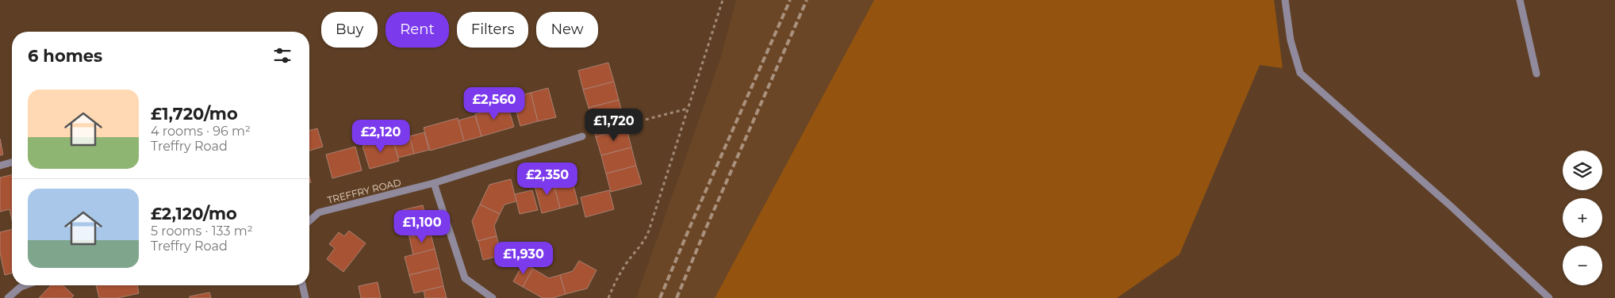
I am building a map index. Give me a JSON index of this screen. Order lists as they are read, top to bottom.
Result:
{
  "streets": {
    "street": ["TREFFRY ROAD"]
  },
  "page": {
    "chip": [
      "Buy",
      "Rent",
      "Filters",
      "New"
    ],
    "heading": "6 homes",
    "list": [
      {
        "name": "£1,720/mo",
        "note": "4 rooms · 96 m² · Treffry Road"
      },
      {
        "name": "£2,120/mo",
        "note": "5 rooms · 133 m² · Treffry Road"
      }
    ],
    "price": [
      "£2,560",
      "£1,720",
      "£2,120",
      "£2,350",
      "£1,100",
      "£1,930"
    ],
    "map_buttons": ["+", "−"]
  }
}
